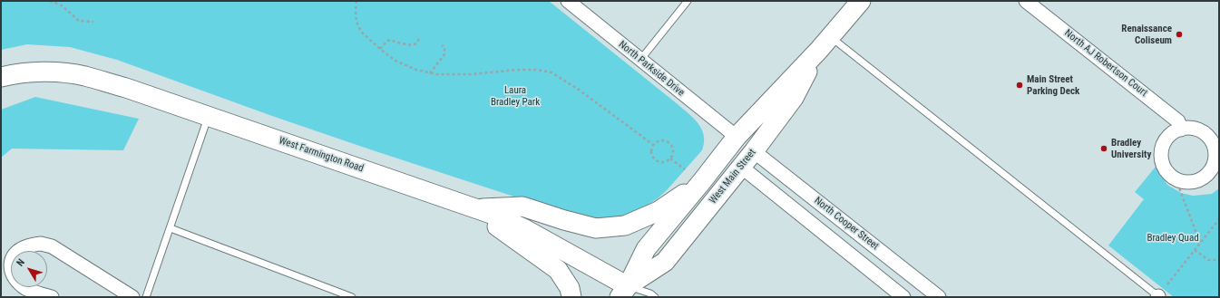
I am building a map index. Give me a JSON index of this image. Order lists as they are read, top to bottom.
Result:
{
  "streets": {
    "main road": ["West Farmington Road", "West Main Street"],
    "street": ["North AJ Robertson Court", "North Parkside Drive", "North Cooper Street"]
  },
  "crossings": [
    ["North Parkside Drive", "West Main Street"],
    ["West Farmington Road", "West Main Street"],
    ["West Main Street", "North Cooper Street"]
  ],
  "parks": ["Laura Bradley Park", "Bradley Quad"],
  "places": ["Renaissance Coliseum", "Main Street Parking Deck", "Bradley University"],
  "north": "top left"
}
